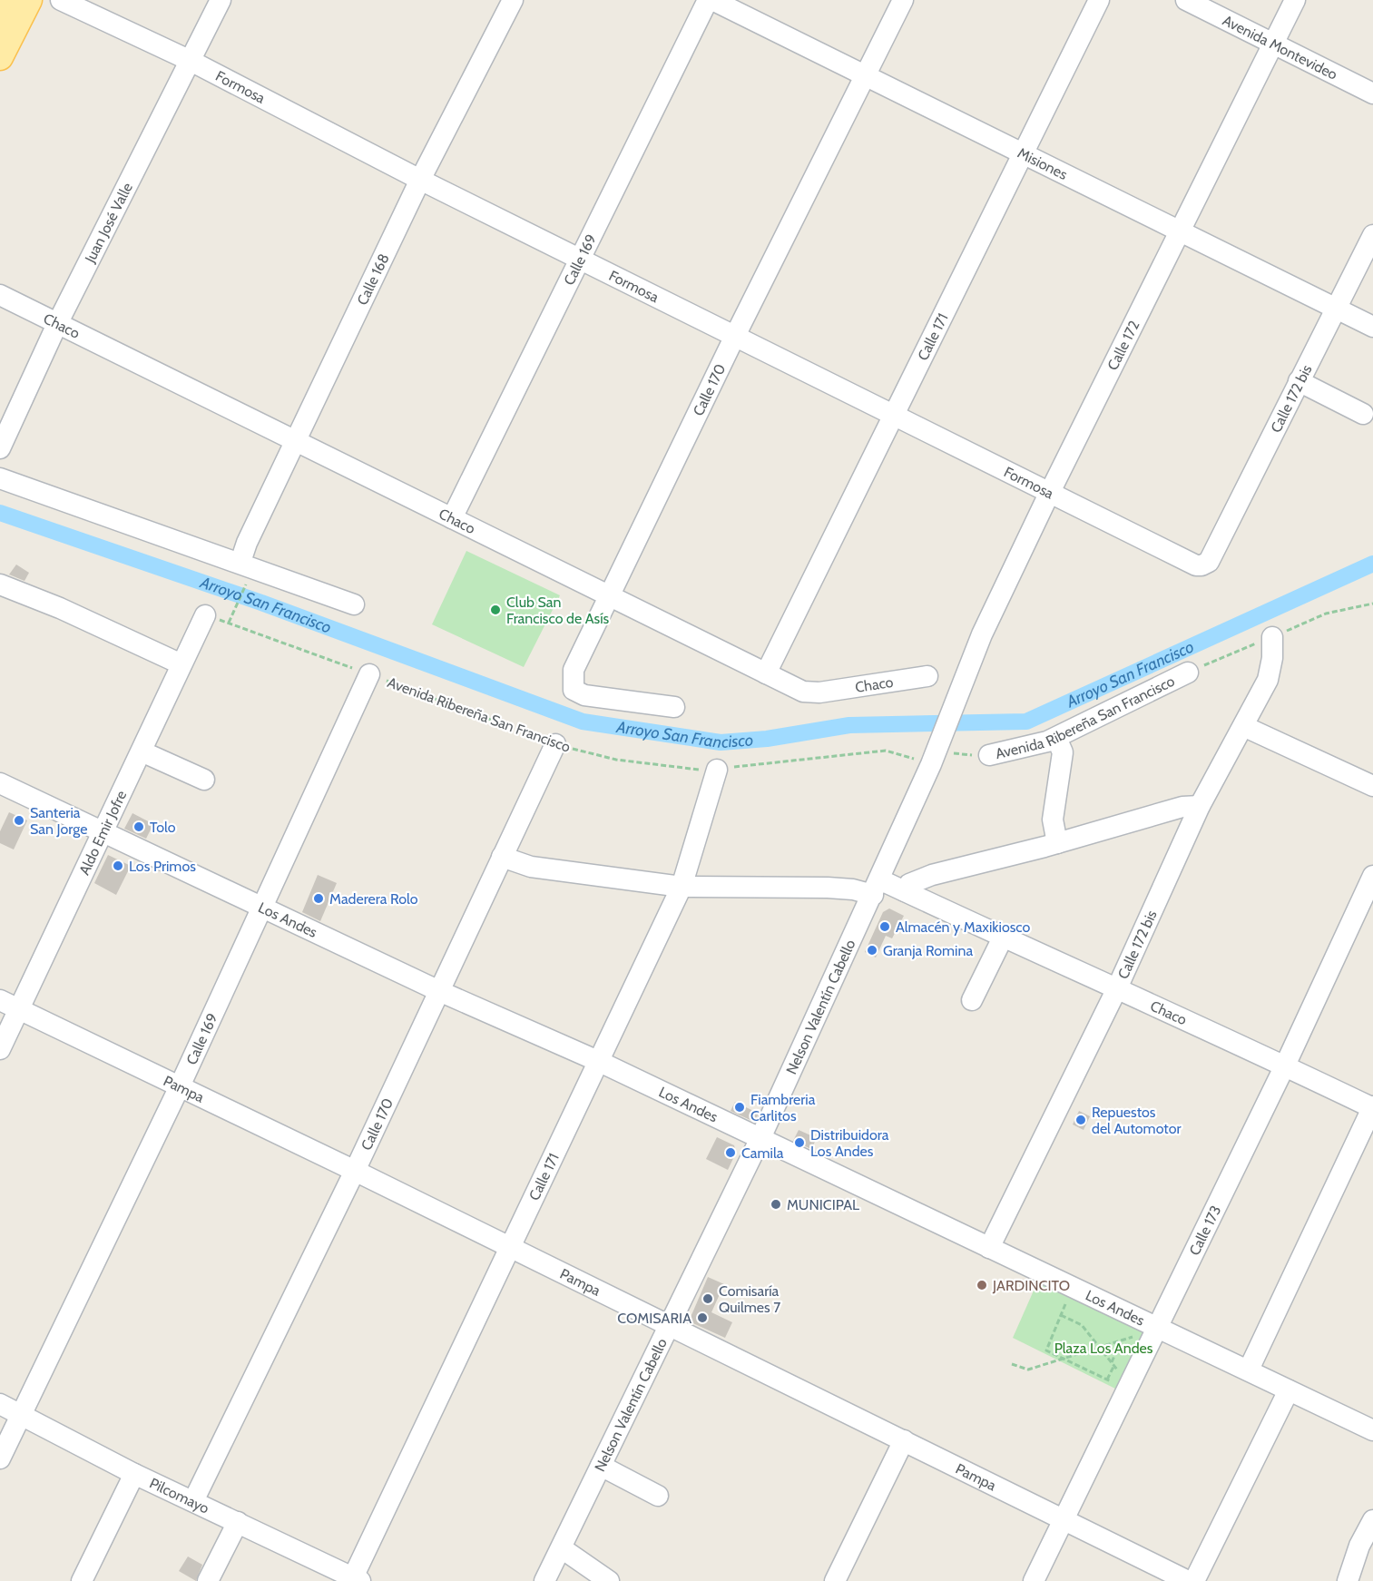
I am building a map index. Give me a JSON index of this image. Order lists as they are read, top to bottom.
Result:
{
  "streets": {
    "street": [
      "Avenida Montevideo",
      "Formosa",
      "Misiones",
      "Juan José Valle",
      "Calle 169",
      "Calle 168",
      "Chaco",
      "Calle 171",
      "Calle 172",
      "Calle 170",
      "Calle 172 bis",
      "Avenida Ribereña San Francisco",
      "Aldo Emir Jofre",
      "Los Andes",
      "Nelson Valentín Cabello",
      "Pampa",
      "Calle 173",
      "Pilcomayo"
    ]
  },
  "crossings": [
    ["Avenida Montevideo", "Calle 172"],
    ["Formosa", "Juan José Valle"],
    ["Formosa", "Calle 169"],
    ["Formosa", "Calle 168"],
    ["Formosa", "Calle 171"],
    ["Formosa", "Calle 172"],
    ["Formosa", "Calle 170"],
    ["Formosa", "Calle 172 bis"],
    ["Misiones", "Calle 169"],
    ["Misiones", "Calle 171"],
    ["Misiones", "Calle 172"],
    ["Misiones", "Calle 170"],
    ["Misiones", "Calle 172 bis"],
    ["Juan José Valle", "Chaco"],
    ["Calle 169", "Chaco"],
    ["Calle 169", "Avenida Ribereña San Francisco"],
    ["Calle 169", "Los Andes"],
    ["Calle 169", "Pampa"],
    ["Calle 169", "Pilcomayo"],
    ["Calle 168", "Chaco"],
    ["Chaco", "Calle 171"],
    ["Chaco", "Calle 170"],
    ["Chaco", "Calle 172 bis"],
    ["Chaco", "Nelson Valentín Cabello"],
    ["Chaco", "Calle 173"],
    ["Calle 171", "Avenida Ribereña San Francisco"],
    ["Calle 171", "Los Andes"],
    ["Calle 171", "Pampa"],
    ["Calle 171", "Pilcomayo"],
    ["Calle 172", "Nelson Valentín Cabello"],
    ["Calle 170", "Avenida Ribereña San Francisco"],
    ["Calle 170", "Los Andes"],
    ["Calle 170", "Pampa"],
    ["Calle 170", "Pilcomayo"],
    ["Calle 172 bis", "Los Andes"],
    ["Avenida Ribereña San Francisco", "Aldo Emir Jofre"],
    ["Avenida Ribereña San Francisco", "Nelson Valentín Cabello"],
    ["Aldo Emir Jofre", "Los Andes"],
    ["Aldo Emir Jofre", "Pampa"],
    ["Los Andes", "Nelson Valentín Cabello"],
    ["Los Andes", "Calle 173"],
    ["Nelson Valentín Cabello", "Pampa"],
    ["Pampa", "Calle 173"]
  ],
  "water": ["Arroyo San Francisco"],
  "parks": ["Plaza Los Andes"],
  "places": [
    "Club San Francisco de Asís",
    "Santeria San Jorge",
    "Tolo",
    "Los Primos",
    "Maderera Rolo",
    "Almacén y Maxikiosco",
    "Granja Romina",
    "Fiambreria Carlitos",
    "Repuestos del Automotor",
    "Distribuidora Los Andes",
    "Camila",
    "MUNICIPAL",
    "JARDINCITO",
    "Comisaría Quilmes 7",
    "COMISARIA"
  ]
}
